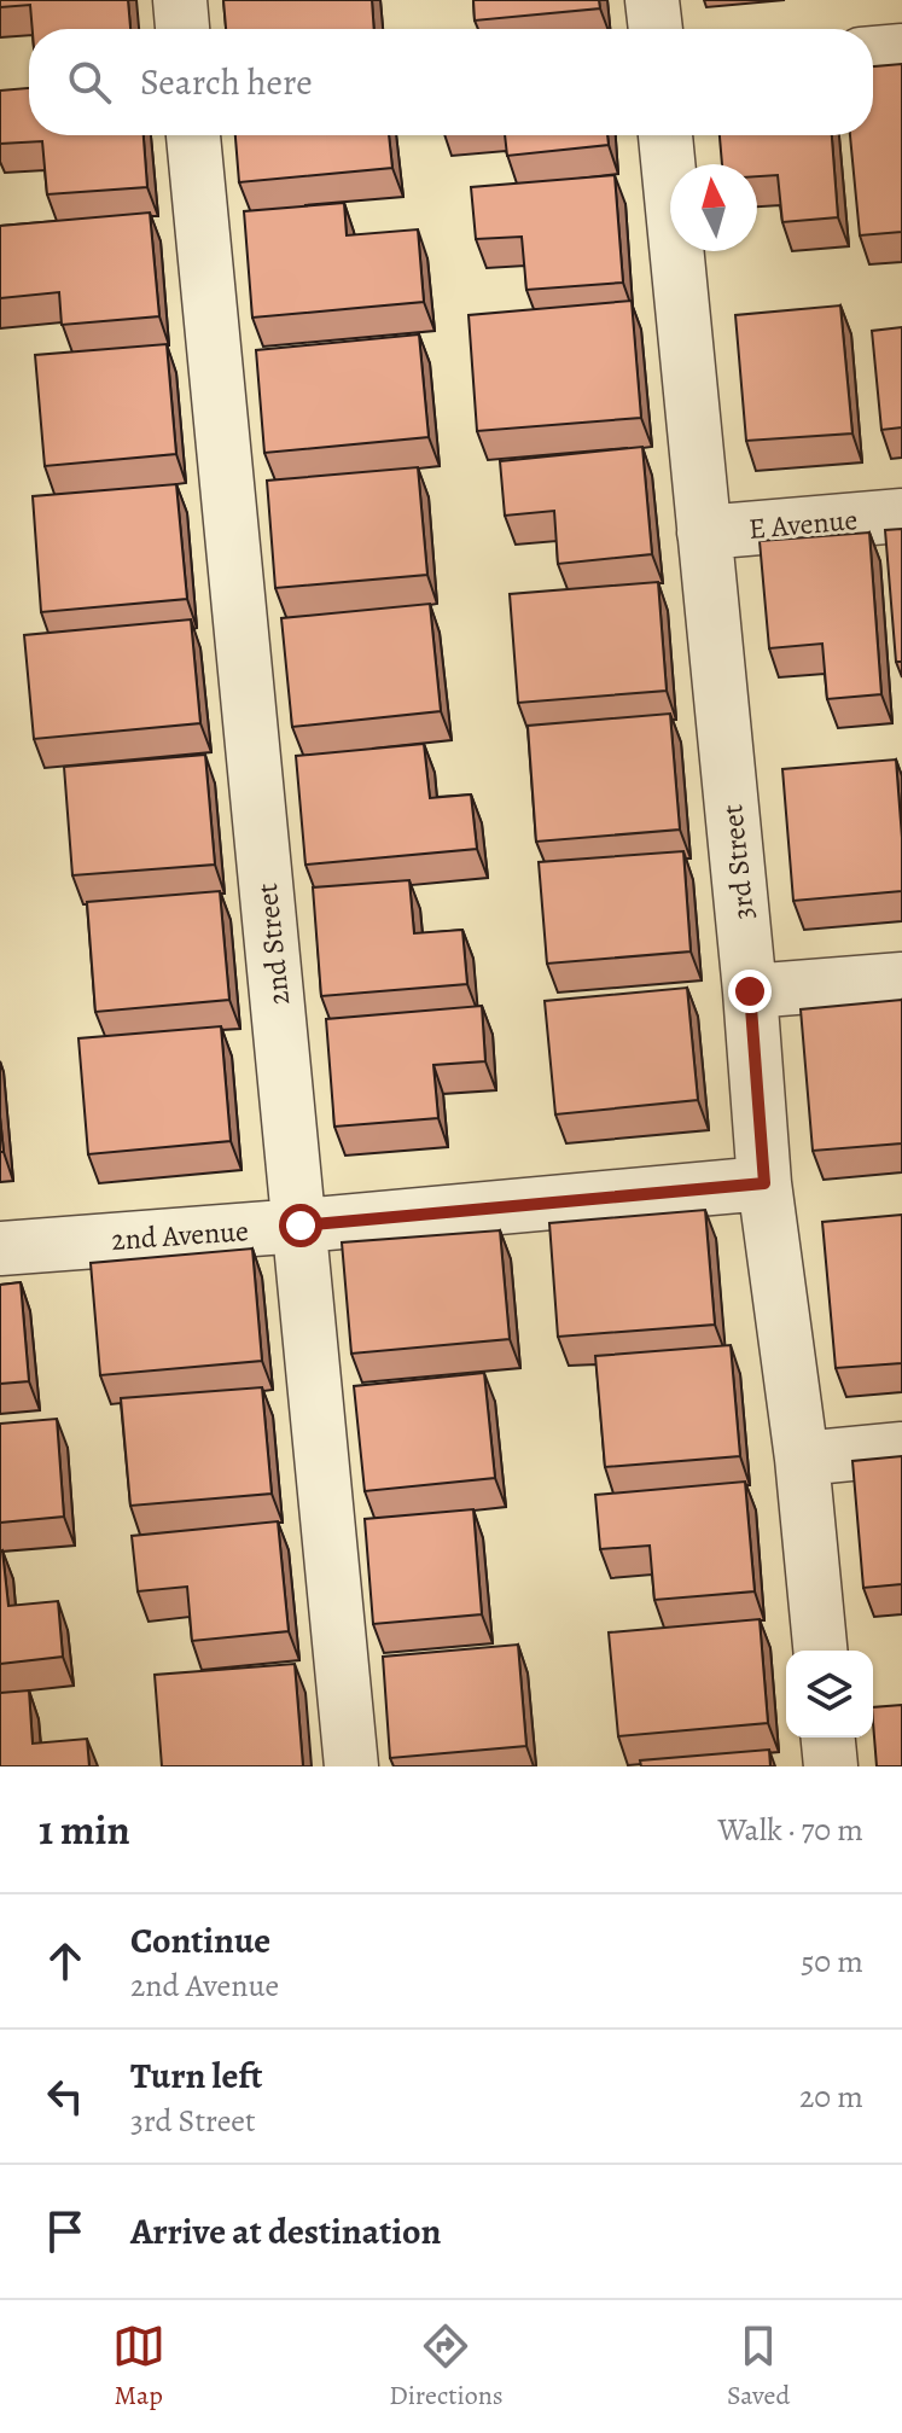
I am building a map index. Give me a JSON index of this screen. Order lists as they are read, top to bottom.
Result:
{
  "streets": {
    "street": [
      "E Avenue",
      "3rd Street",
      "2nd Street",
      "2nd Avenue"
    ]
  },
  "crossings": [
    ["E Avenue", "3rd Street"],
    ["3rd Street", "2nd Avenue"],
    ["2nd Street", "2nd Avenue"]
  ],
  "north": "top",
  "page": {
    "search": "Search here",
    "heading": ["1 min", "Walk · 70 m"],
    "list": [
      ["Continue", "2nd Avenue", "50 m"],
      ["Turn left", "3rd Street", "20 m"],
      "Arrive at destination"
    ],
    "nav": ["Map", "Directions", "Saved"]
  }
}
